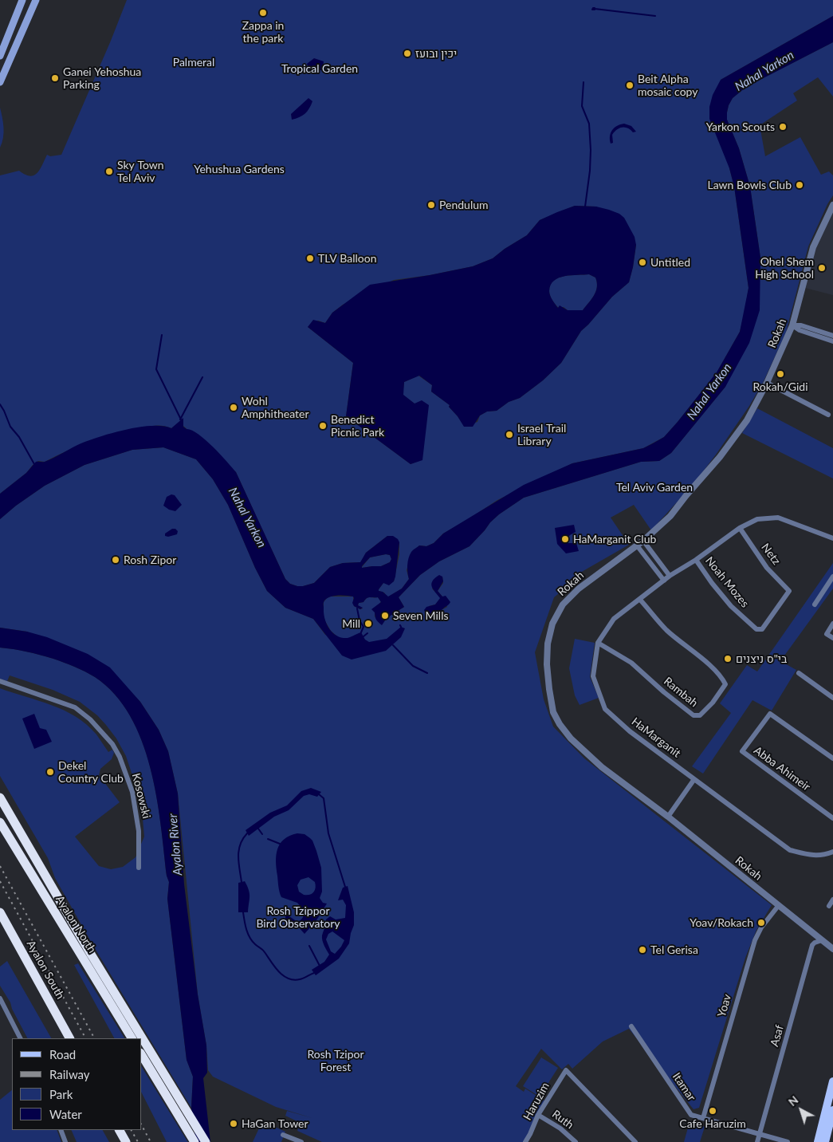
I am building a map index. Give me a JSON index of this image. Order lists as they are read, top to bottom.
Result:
{
  "streets": {
    "highway": ["Ayalon North", "Ayalon South"],
    "street": [
      "Rokah",
      "Netz",
      "Noah Mozes",
      "Rambah",
      "HaMarganit",
      "Abba Ahimeir",
      "Kosowski",
      "Yoav",
      "Asaf",
      "Itamar",
      "Haruzim",
      "Ruth"
    ]
  },
  "crossings": [
    ["Rokah", "Yoav"],
    ["Rokah", "Asaf"],
    ["Netz", "Noah Mozes"],
    ["Netz", "HaMarganit"],
    ["Noah Mozes", "HaMarganit"],
    ["Rambah", "HaMarganit"],
    ["Yoav", "Itamar"],
    ["Asaf", "Itamar"],
    ["Haruzim", "Ruth"]
  ],
  "water": ["Nahal Yarkon", "Ayalon River"],
  "parks": [
    "Palmeral",
    "Tropical Garden",
    "Yehushua Gardens",
    "Tel Aviv Garden",
    "Rosh Tzippor Bird Observatory",
    "Rosh Tzipor Forest"
  ],
  "places": [
    "Zappa in the park",
    "יכין ובועז",
    "Ganei Yehoshua Parking",
    "Beit Alpha mosaic copy",
    "Yarkon Scouts",
    "Sky Town Tel Aviv",
    "Lawn Bowls Club",
    "Pendulum",
    "TLV Balloon",
    "Untitled",
    "Ohel Shem High School",
    "Rokah/Gidi",
    "Wohl Amphitheater",
    "Benedict Picnic Park",
    "Israel Trail Library",
    "HaMarganit Club",
    "Rosh Zipor",
    "Seven Mills",
    "Mill",
    "בי\"ס ניצנים",
    "Dekel Country Club",
    "Yoav/Rokach",
    "Tel Gerisa",
    "Cafe Haruzim",
    "HaGan Tower"
  ],
  "legend": [
    "Road",
    "Railway",
    "Park",
    "Water"
  ],
  "north": "top left"
}
